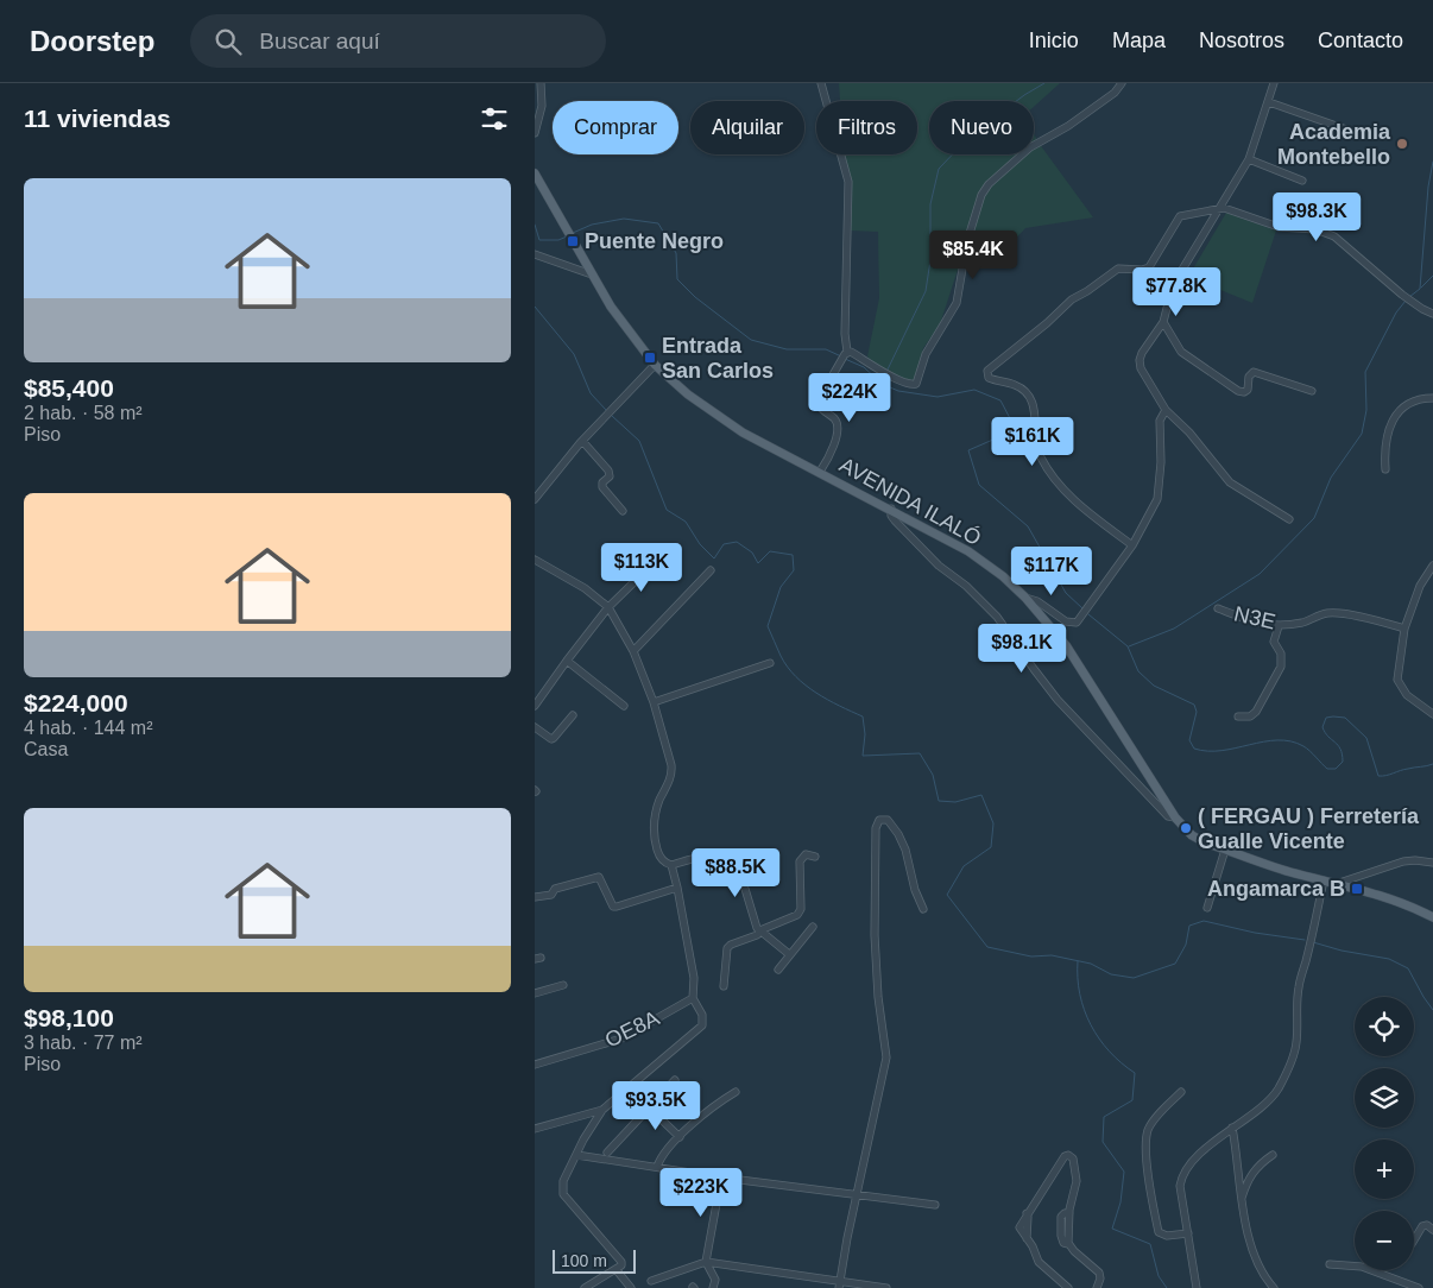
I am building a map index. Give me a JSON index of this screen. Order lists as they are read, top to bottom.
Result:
{
  "streets": {
    "main road": ["AVENIDA ILALÓ"],
    "street": ["N3E", "OE8A"]
  },
  "places": {
    "other": ["Academia Montebello", "( FERGAU ) Ferretería Gualle Vicente"],
    "transit": ["Puente Negro", "Entrada San Carlos", "Angamarca B"]
  },
  "scale_bar": "100 m",
  "page": {
    "header": "Doorstep",
    "search": "Buscar aquí",
    "nav": [
      "Inicio",
      "Mapa",
      "Nosotros",
      "Contacto"
    ],
    "heading": "11 viviendas",
    "chip": [
      "Comprar",
      "Alquilar",
      "Filtros",
      "Nuevo"
    ],
    "list": [
      {
        "name": "$85,400",
        "note": "2 hab. · 58 m² · Piso"
      },
      {
        "name": "$224,000",
        "note": "4 hab. · 144 m² · Casa"
      },
      {
        "name": "$98,100",
        "note": "3 hab. · 77 m² · Piso"
      }
    ],
    "price": [
      "$98.3K",
      "$85.4K",
      "$77.8K",
      "$224K",
      "$161K",
      "$113K",
      "$117K",
      "$98.1K",
      "$88.5K",
      "$93.5K",
      "$223K"
    ],
    "map_buttons": ["+", "−"],
    "scale": "100 m"
  }
}
